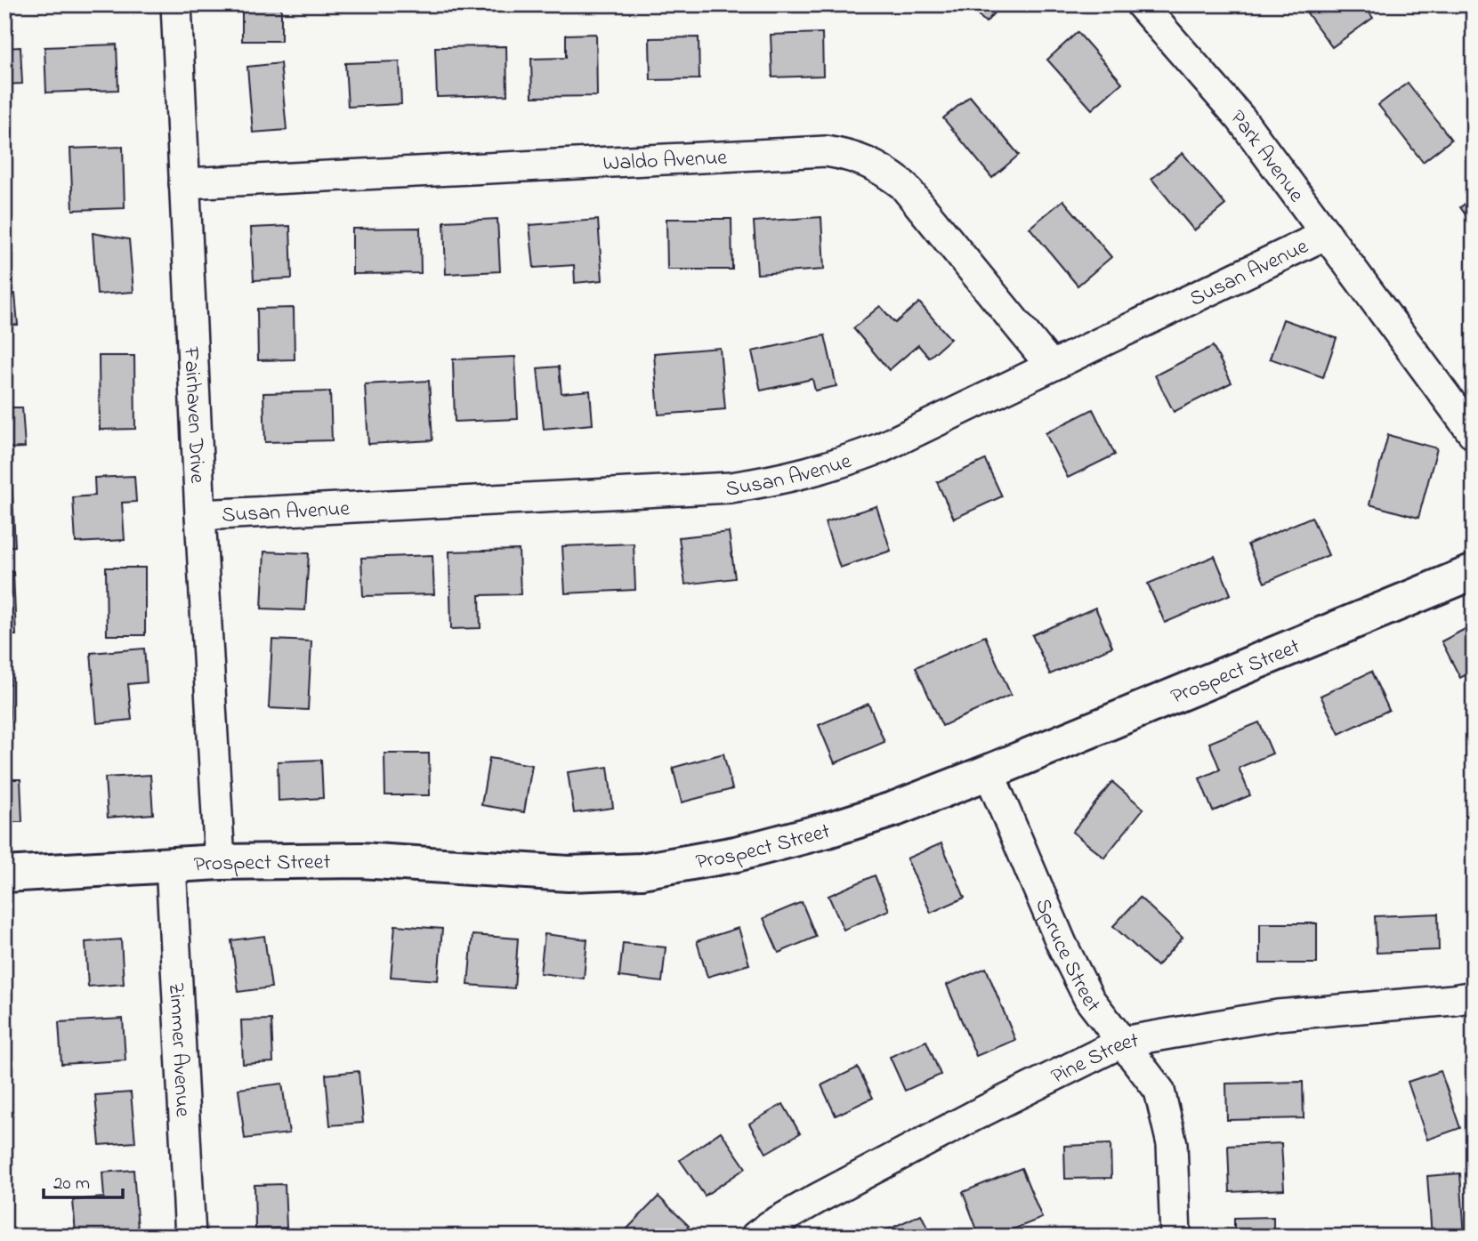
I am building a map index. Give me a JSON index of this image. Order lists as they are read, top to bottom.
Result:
{
  "streets": {
    "main road": ["Prospect Street"],
    "street": [
      "Park Avenue",
      "Waldo Avenue",
      "Susan Avenue",
      "Fairhaven Drive",
      "Spruce Street",
      "Zimmer Avenue",
      "Pine Street"
    ]
  },
  "crossings": [
    ["Park Avenue", "Susan Avenue"],
    ["Waldo Avenue", "Susan Avenue"],
    ["Waldo Avenue", "Fairhaven Drive"],
    ["Susan Avenue", "Fairhaven Drive"],
    ["Fairhaven Drive", "Prospect Street"],
    ["Prospect Street", "Spruce Street"],
    ["Prospect Street", "Zimmer Avenue"],
    ["Spruce Street", "Pine Street"]
  ],
  "scale_bar": "20 m"
}
